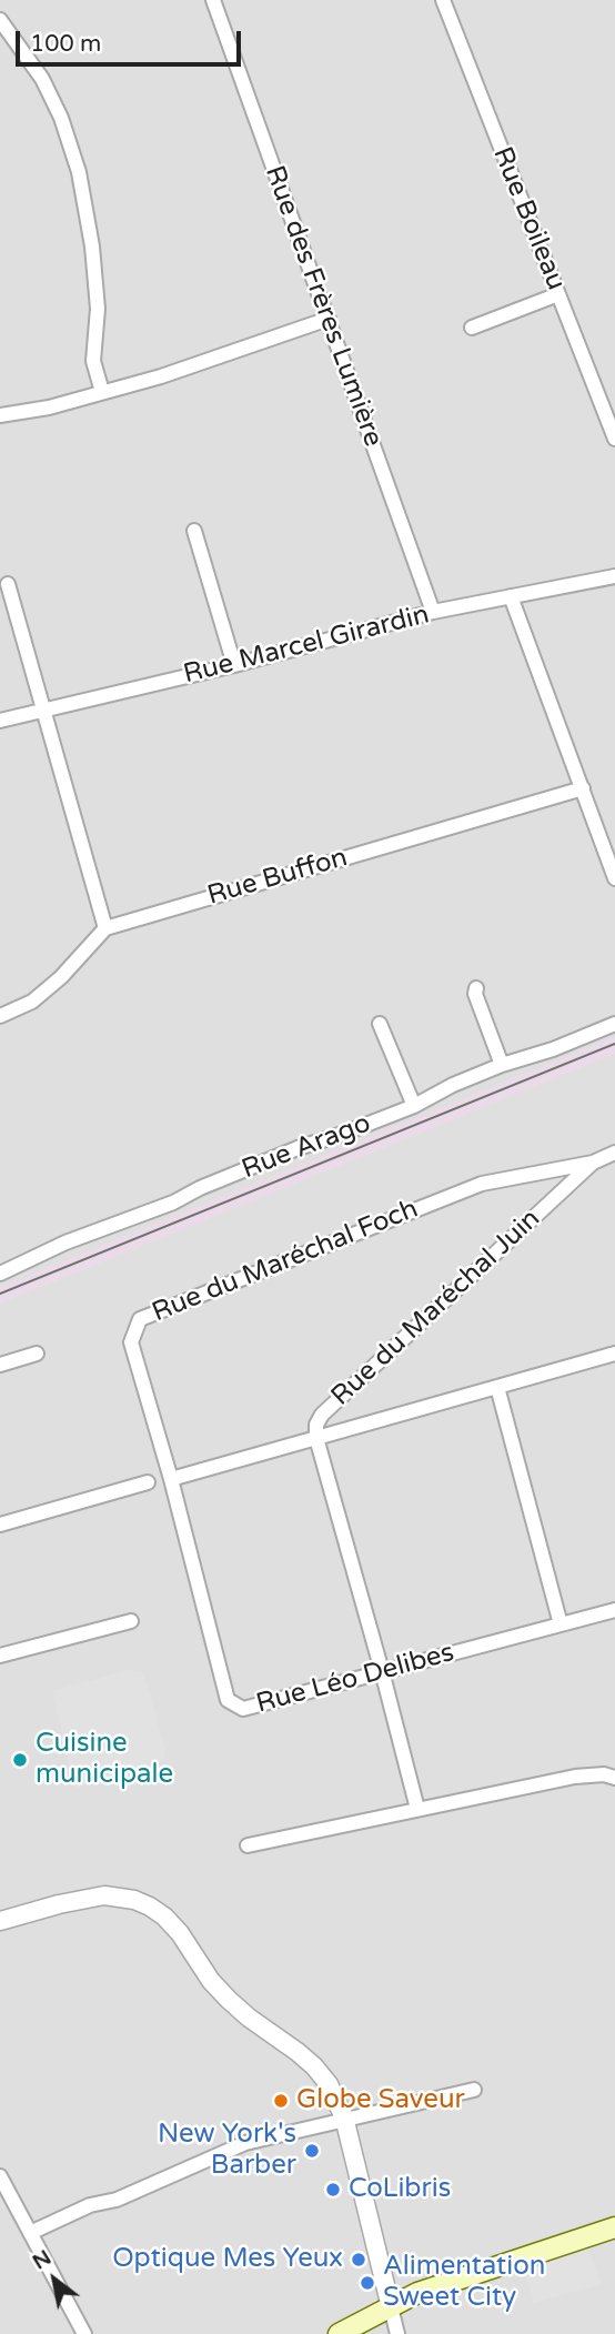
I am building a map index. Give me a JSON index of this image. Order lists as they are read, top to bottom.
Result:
{
  "streets": {
    "street": [
      "Rue Boileau",
      "Rue des Frères Lumière",
      "Rue Marcel Girardin",
      "Rue Buffon",
      "Rue Arago",
      "Rue du Maréchal Foch",
      "Rue du Maréchal Juin",
      "Rue Léo Delibes"
    ]
  },
  "crossings": [
    ["Rue des Frères Lumière", "Rue Marcel Girardin"],
    ["Rue du Maréchal Foch", "Rue du Maréchal Juin"],
    ["Rue du Maréchal Foch", "Rue Léo Delibes"],
    ["Rue du Maréchal Juin", "Rue Léo Delibes"]
  ],
  "places": [
    "Cuisine municipale",
    "Globe Saveur",
    "New York's Barber",
    "CoLibris",
    "Optique Mes Yeux",
    "Alimentation Sweet City"
  ],
  "scale_bar": "100 m",
  "north": "top left"
}
